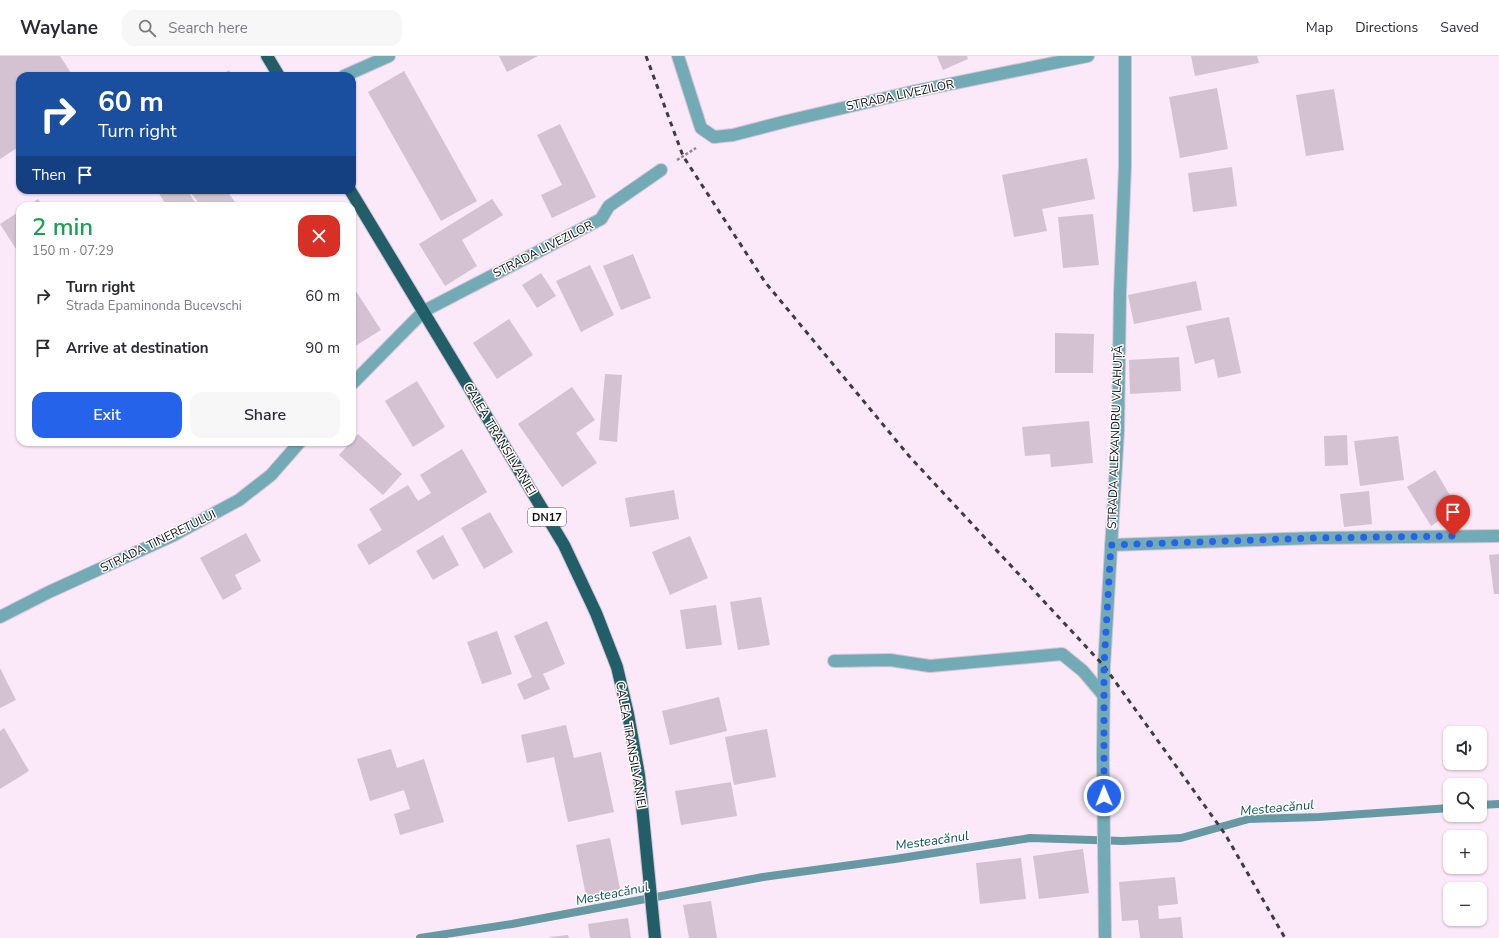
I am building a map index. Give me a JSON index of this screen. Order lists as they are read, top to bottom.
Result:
{
  "streets": {
    "highway": ["CALEA TRANSILVANIEI", "DN17"],
    "street": ["STRADA LIVEZILOR", "STRADA ALEXANDRU VLAHUȚĂ", "STRADA TINERETULUI"]
  },
  "crossings": [
    ["STRADA LIVEZILOR", "CALEA TRANSILVANIEI"]
  ],
  "water": ["Mesteacănul"],
  "page": {
    "header": "Waylane",
    "search": "Search here",
    "nav": ["Map", "Directions", "Saved"],
    "turn": ["60 m", "Turn right"],
    "then": "Then",
    "heading": ["2 min", "150 m · 07:29"],
    "list": [
      {
        "name": "Turn right",
        "note": "Strada Epaminonda Bucevschi",
        "value": "60 m"
      },
      {
        "name": "Arrive at destination",
        "value": "90 m"
      }
    ],
    "buttons": ["Exit", "Share"],
    "map_buttons": ["+", "−"]
  }
}
